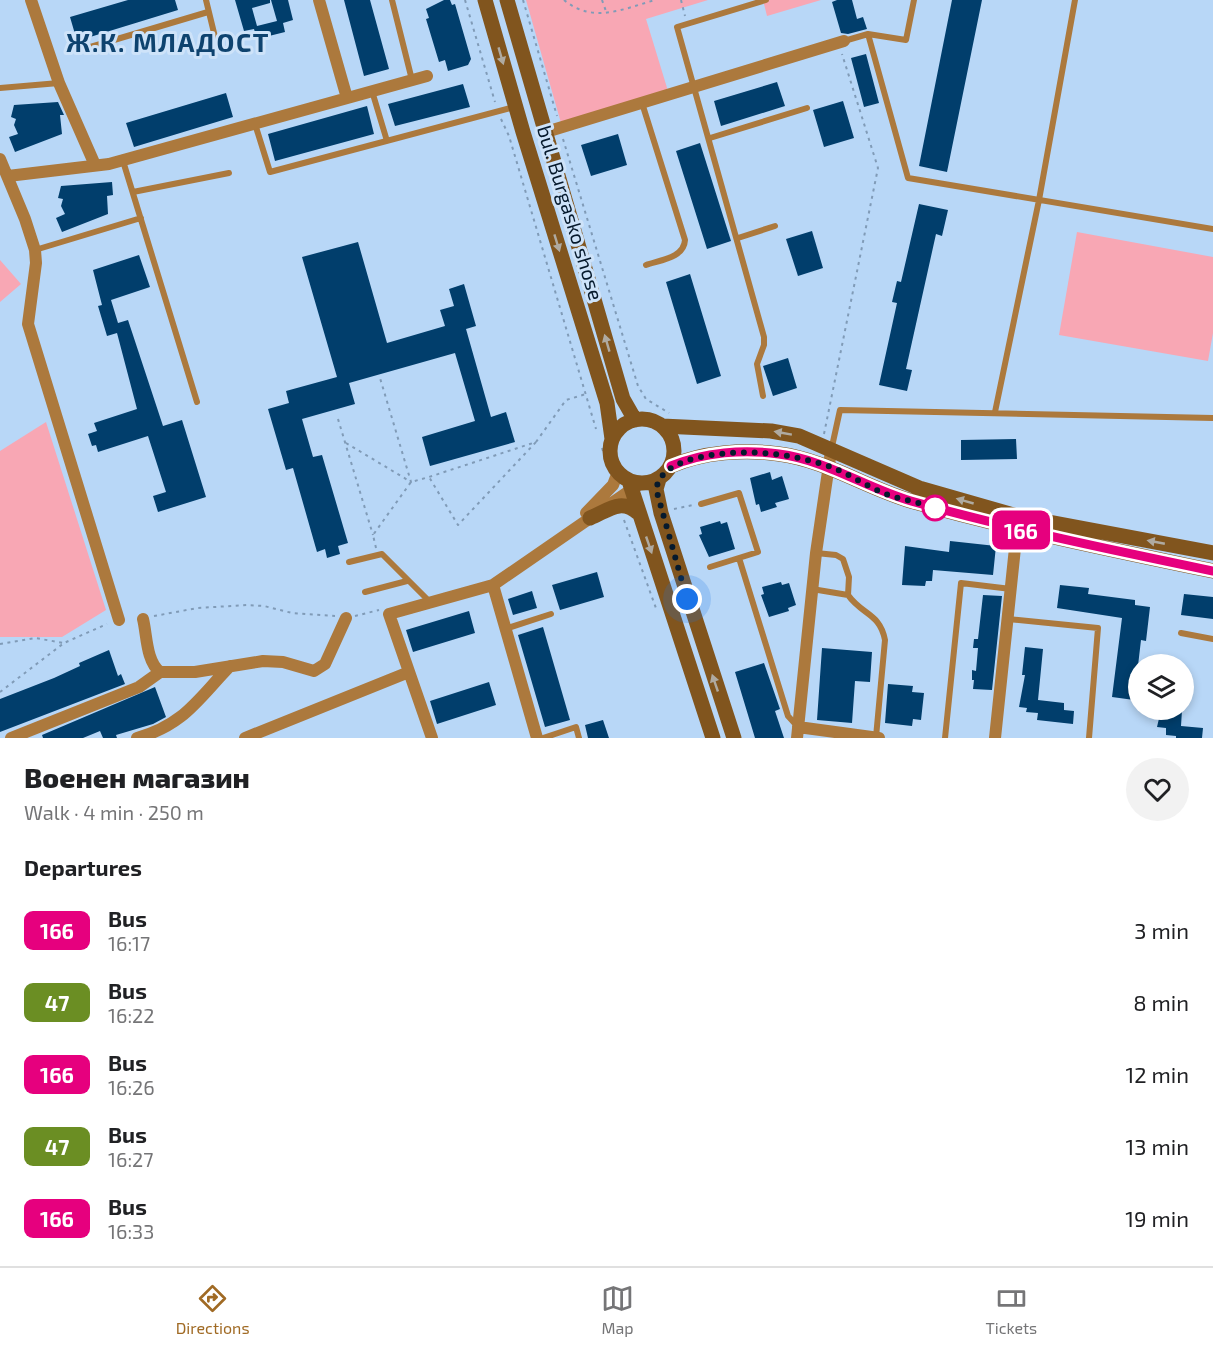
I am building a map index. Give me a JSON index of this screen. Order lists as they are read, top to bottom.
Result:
{
  "streets": {
    "main road": ["bul. Burgasko shose"]
  },
  "districts": ["Ж.К. МЛАДОСТ"],
  "lines": ["bus line 166"],
  "page": {
    "on_map": "166",
    "heading": [
      ["Военен магазин", "Walk · 4 min · 250 m"],
      "Departures"
    ],
    "list": [
      {
        "mark": "166",
        "name": "Bus",
        "note": "16:17",
        "value": "3 min"
      },
      {
        "mark": "47",
        "name": "Bus",
        "note": "16:22",
        "value": "8 min"
      },
      {
        "mark": "166",
        "name": "Bus",
        "note": "16:26",
        "value": "12 min"
      },
      {
        "mark": "47",
        "name": "Bus",
        "note": "16:27",
        "value": "13 min"
      },
      {
        "mark": "166",
        "name": "Bus",
        "note": "16:33",
        "value": "19 min"
      }
    ],
    "tabs": ["Directions", "Map", "Tickets"]
  }
}
